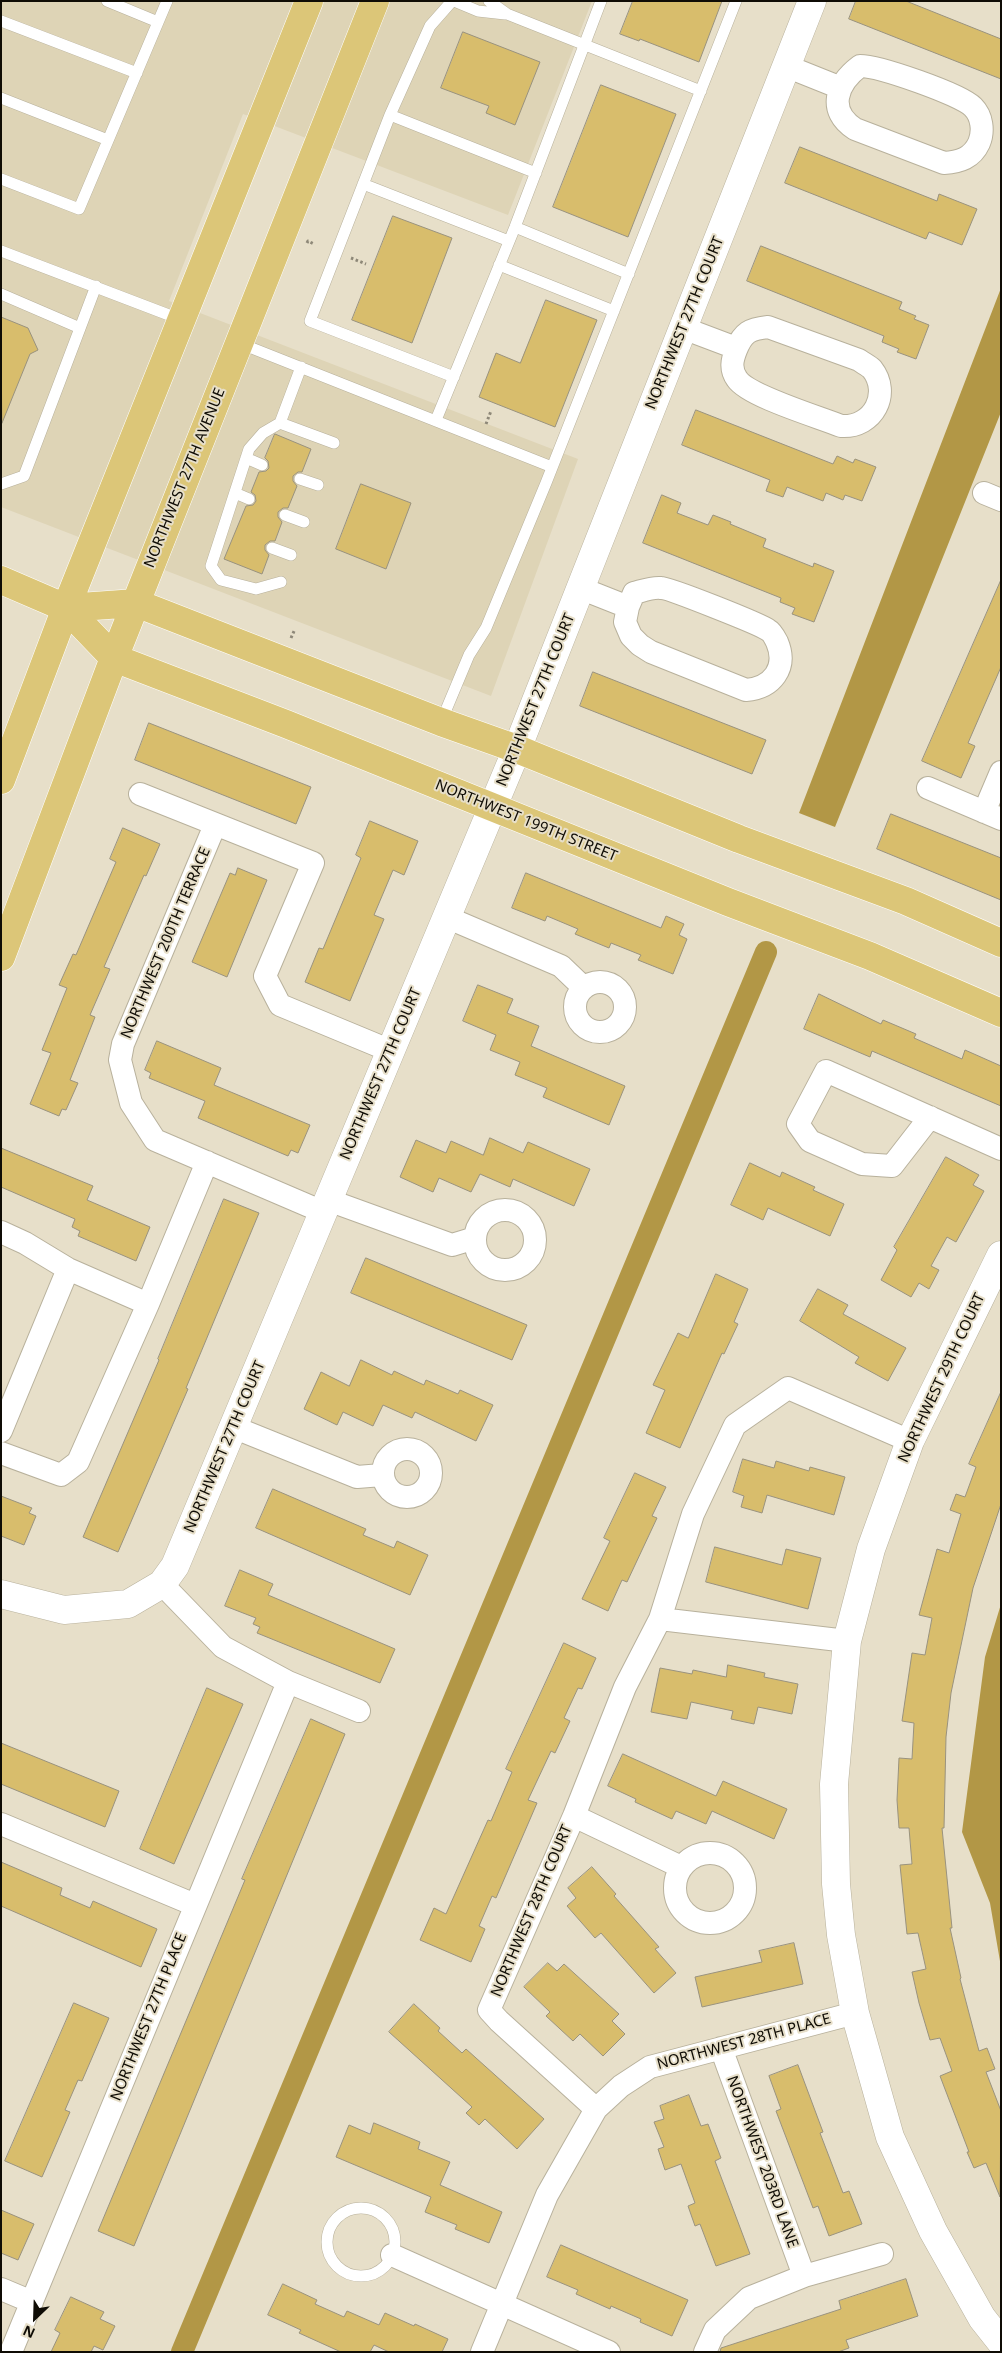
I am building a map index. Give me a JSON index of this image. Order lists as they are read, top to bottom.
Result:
{
  "streets": {
    "main road": ["NORTHWEST 27TH AVENUE", "NORTHWEST 199TH STREET"],
    "street": [
      "NORTHWEST 27TH COURT",
      "NORTHWEST 200TH TERRACE",
      "NORTHWEST 29TH COURT",
      "NORTHWEST 28TH COURT",
      "NORTHWEST 27TH PLACE",
      "NORTHWEST 28TH PLACE",
      "NORTHWEST 203RD LANE"
    ]
  },
  "crossings": [
    ["NORTHWEST 27TH COURT", "NORTHWEST 199TH STREET"],
    ["NORTHWEST 27TH COURT", "NORTHWEST 200TH TERRACE"],
    ["NORTHWEST 27TH AVENUE", "NORTHWEST 199TH STREET"],
    ["NORTHWEST 29TH COURT", "NORTHWEST 28TH COURT"],
    ["NORTHWEST 29TH COURT", "NORTHWEST 28TH PLACE"],
    ["NORTHWEST 28TH COURT", "NORTHWEST 28TH PLACE"],
    ["NORTHWEST 28TH PLACE", "NORTHWEST 203RD LANE"]
  ],
  "north": "bottom left"
}
